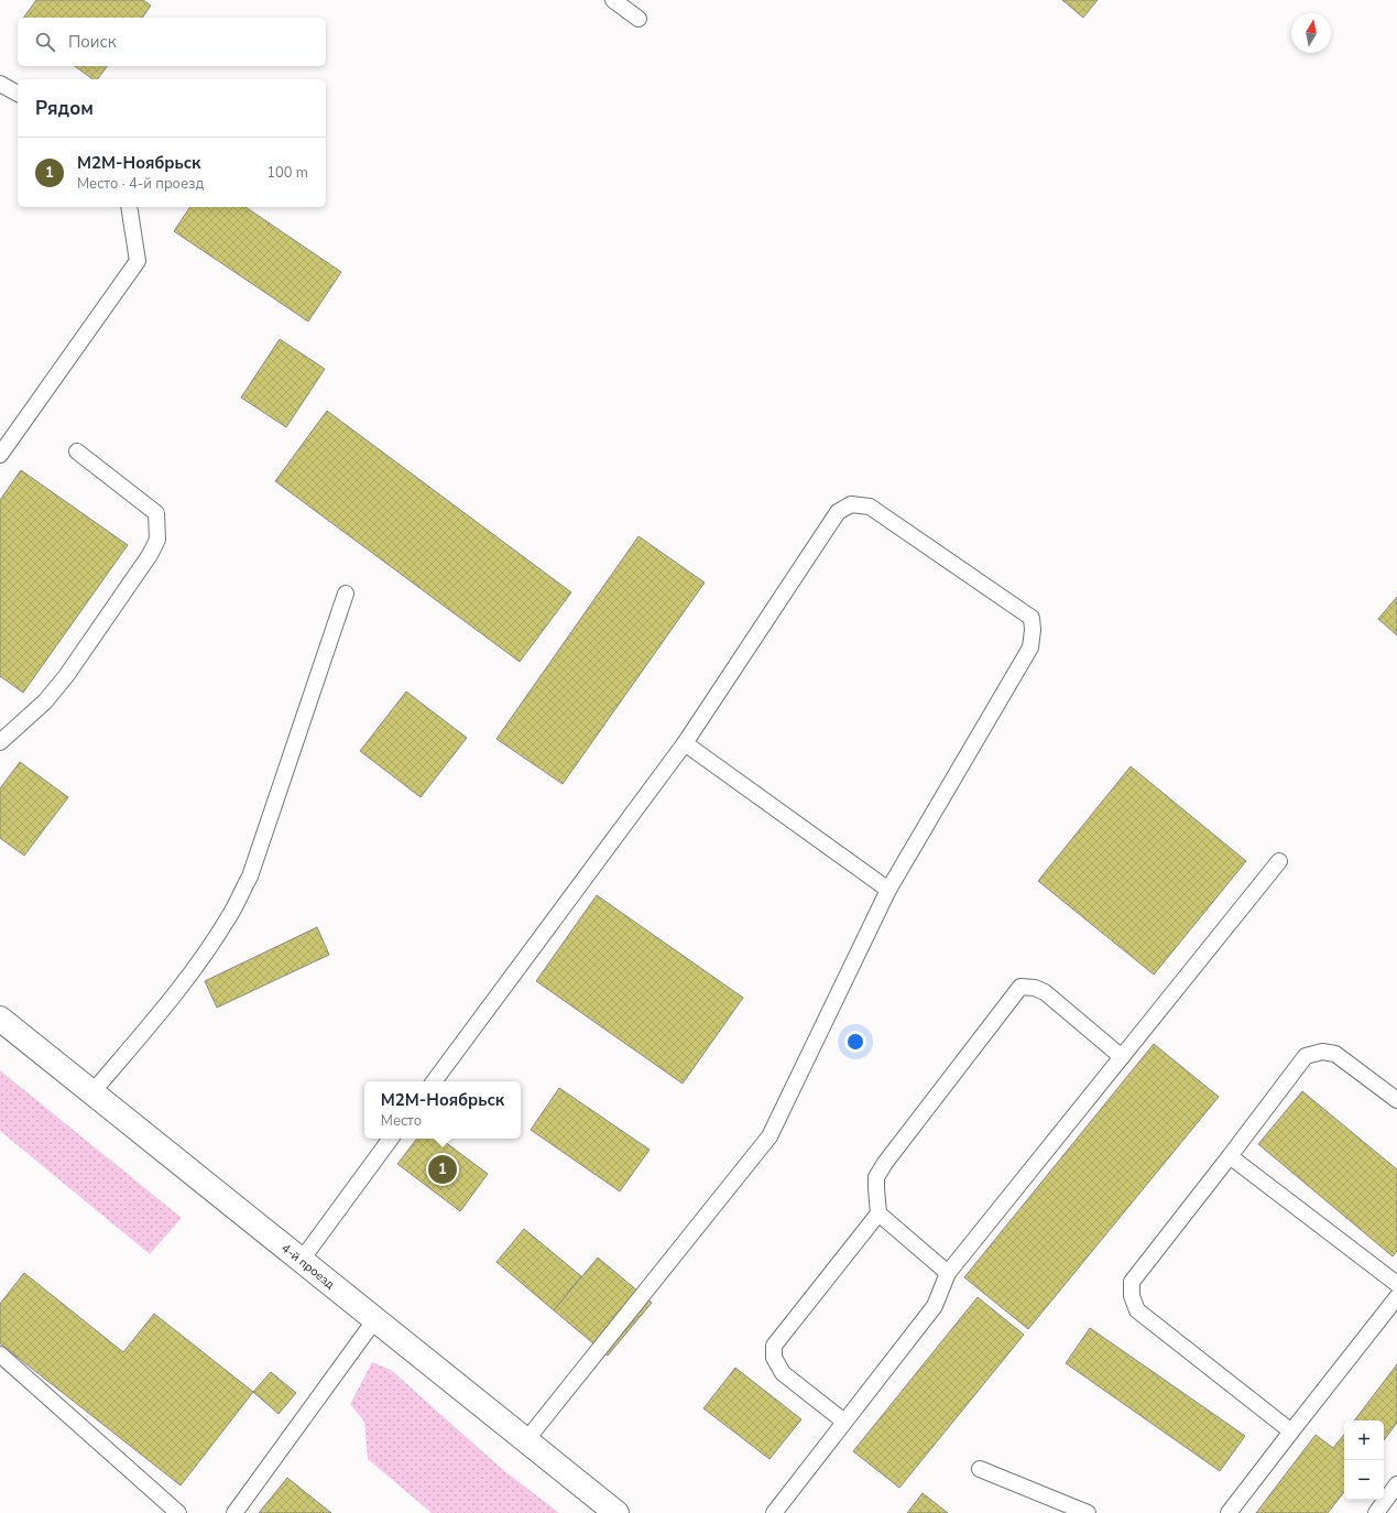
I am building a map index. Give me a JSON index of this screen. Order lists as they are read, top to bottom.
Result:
{
  "streets": {
    "street": ["4-й проезд"]
  },
  "north": "top",
  "page": {
    "search": "Поиск",
    "heading": "Рядом",
    "list": [
      {
        "mark": "1",
        "name": "М2М-Ноябрьск",
        "note": "Место · 4-й проезд",
        "value": "100 m"
      }
    ],
    "popup": ["М2М-Ноябрьск", "Место"],
    "pins": "1",
    "map_buttons": ["+", "−"]
  }
}
